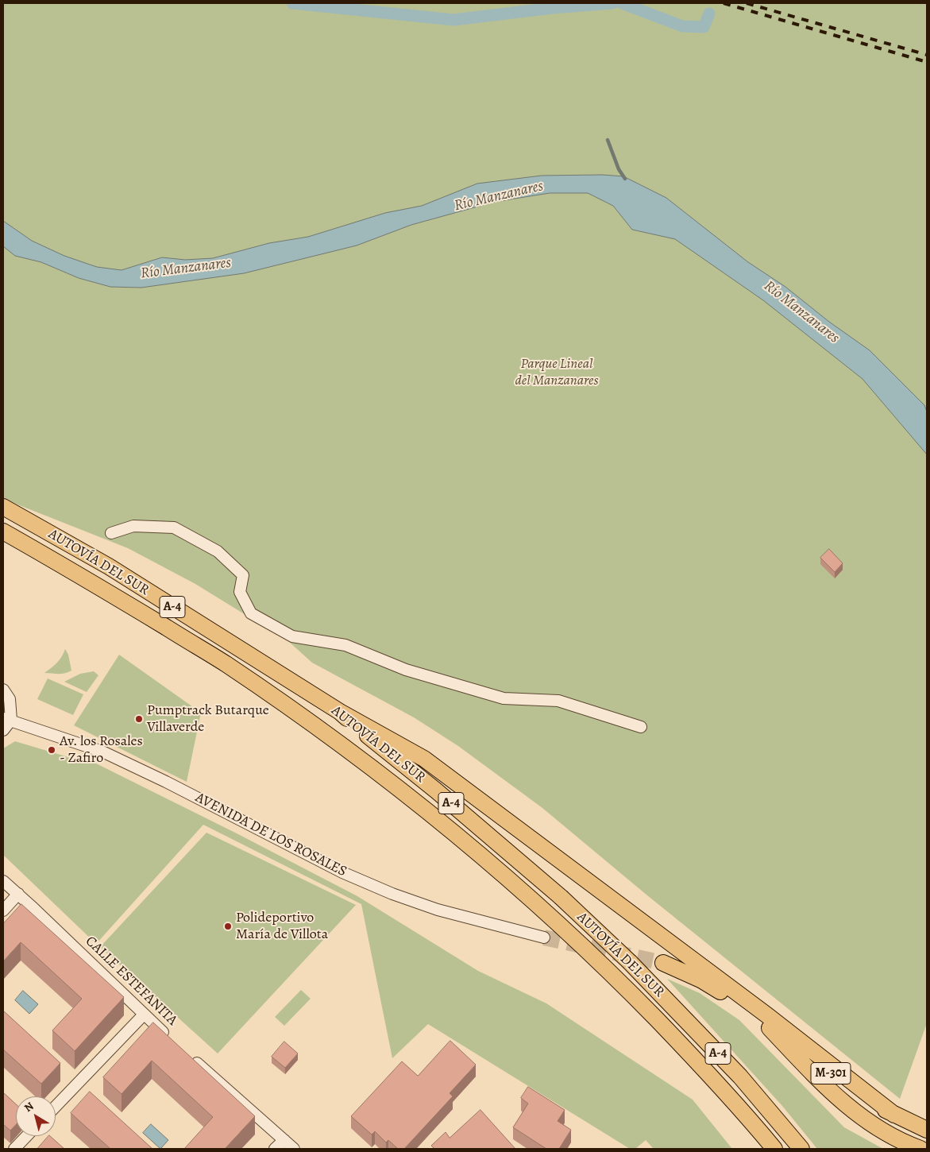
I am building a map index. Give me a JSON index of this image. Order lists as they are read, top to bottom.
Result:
{
  "streets": {
    "highway": ["AUTOVÍA DEL SUR", "A-4", "M-301"],
    "street": ["AVENIDA DE LOS ROSALES", "CALLE ESTEFANITA"]
  },
  "water": ["Río Manzanares"],
  "parks": ["Parque Lineal del Manzanares"],
  "places": ["Pumptrack Butarque Villaverde", "Av. los Rosales - Zafiro", "Polideportivo María de Villota"],
  "north": "top left"
}
